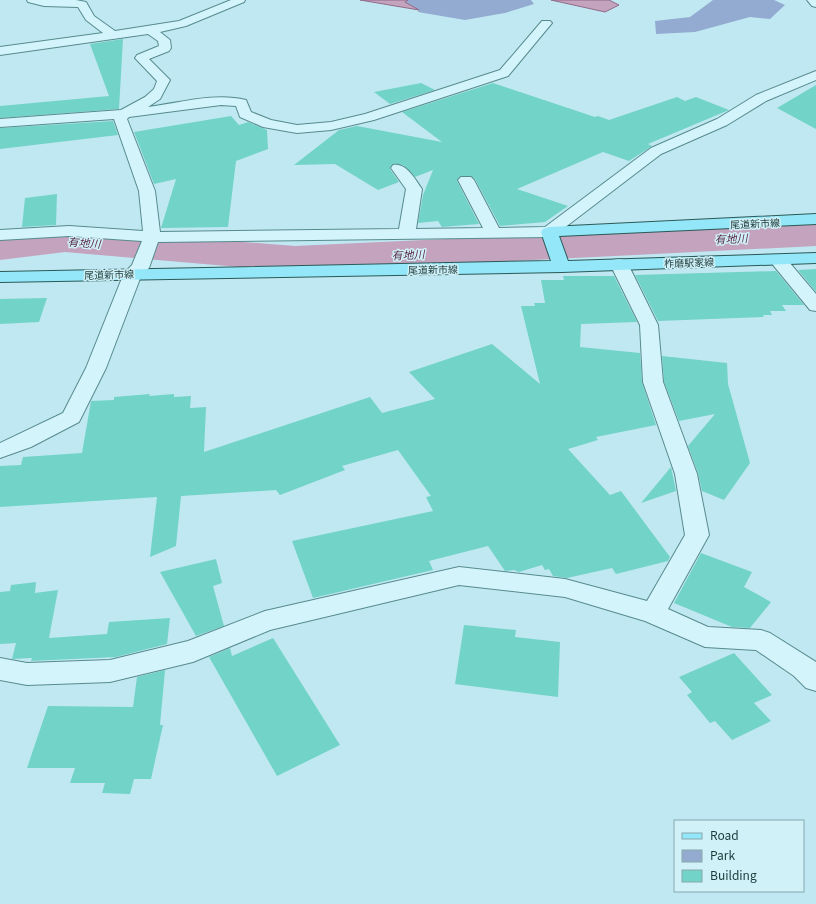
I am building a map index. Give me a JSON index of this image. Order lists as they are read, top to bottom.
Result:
{
  "streets": {
    "main road": ["尾道新市線", "柞磨駅家線"]
  },
  "crossings": [
    ["尾道新市線", "柞磨駅家線"]
  ],
  "water": ["有地川"],
  "legend": ["Road", "Park", "Building"]
}
